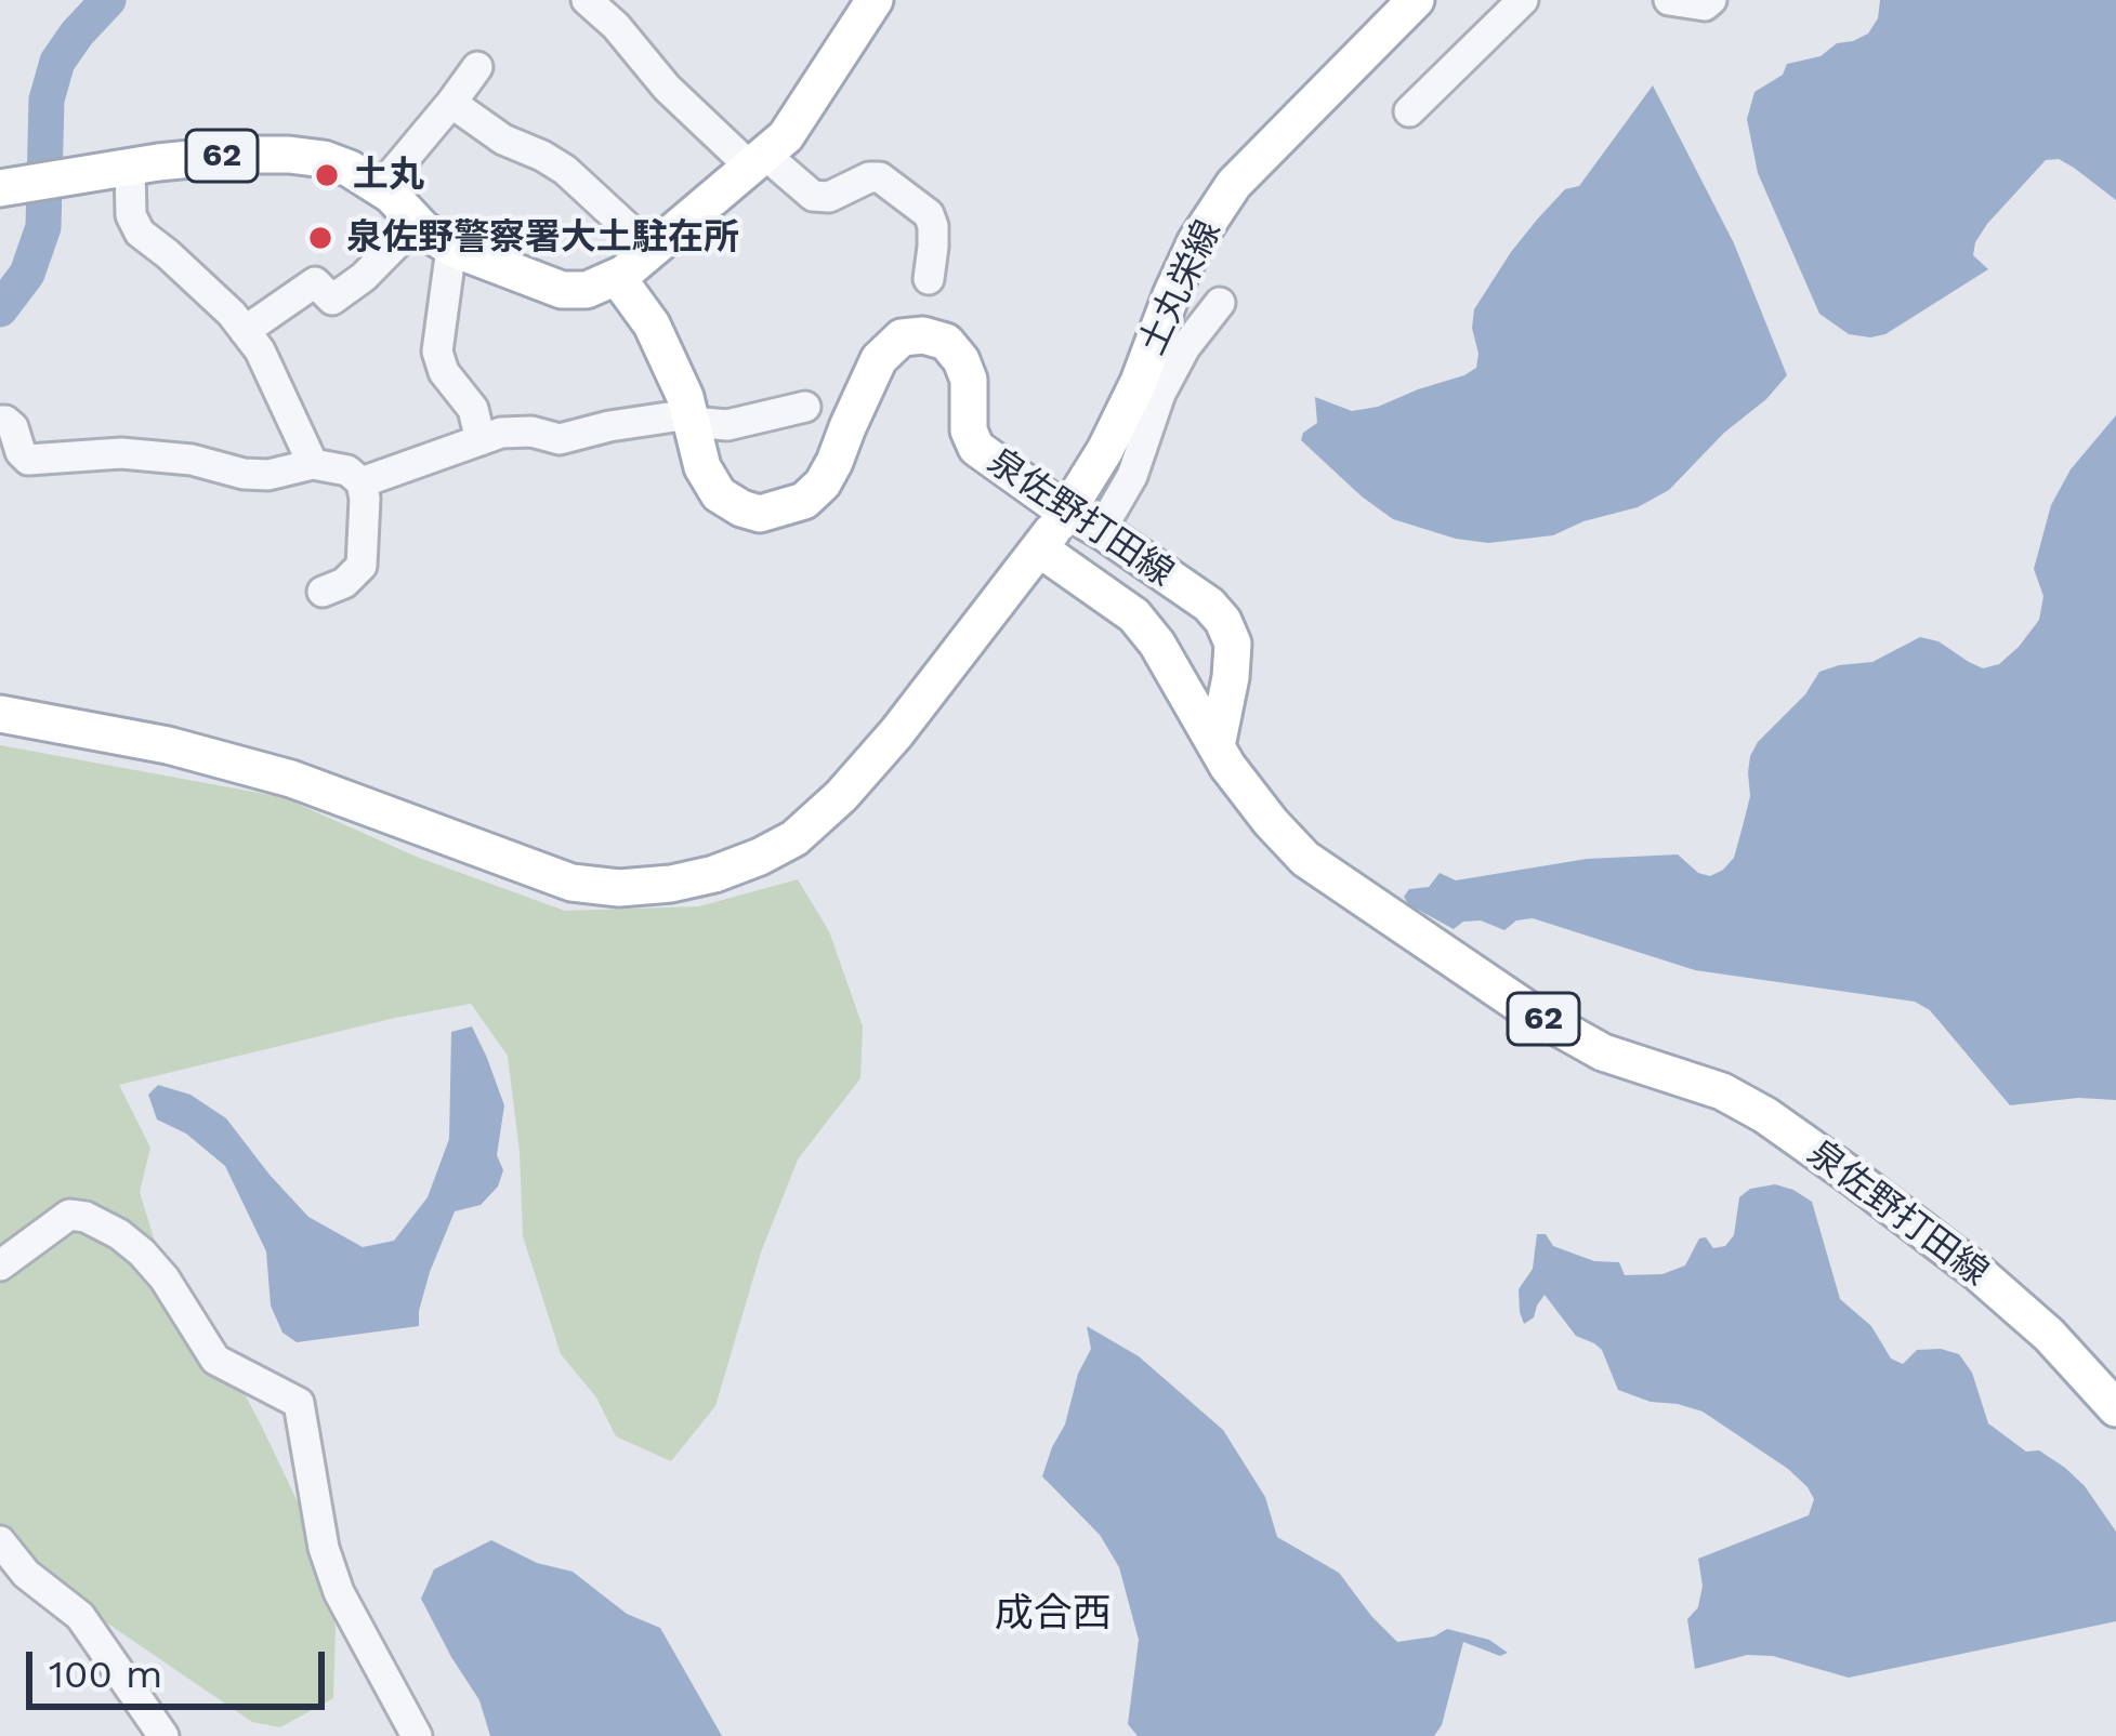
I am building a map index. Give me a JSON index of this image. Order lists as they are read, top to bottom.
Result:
{
  "streets": {
    "main road": ["62", "土丸栄線", "泉佐野打田線"]
  },
  "crossings": [
    ["62", "泉佐野打田線"],
    ["土丸栄線", "泉佐野打田線"]
  ],
  "districts": ["成合西"],
  "places": ["土丸", "泉佐野警察署大土駐在所"],
  "scale_bar": "100 m"
}
